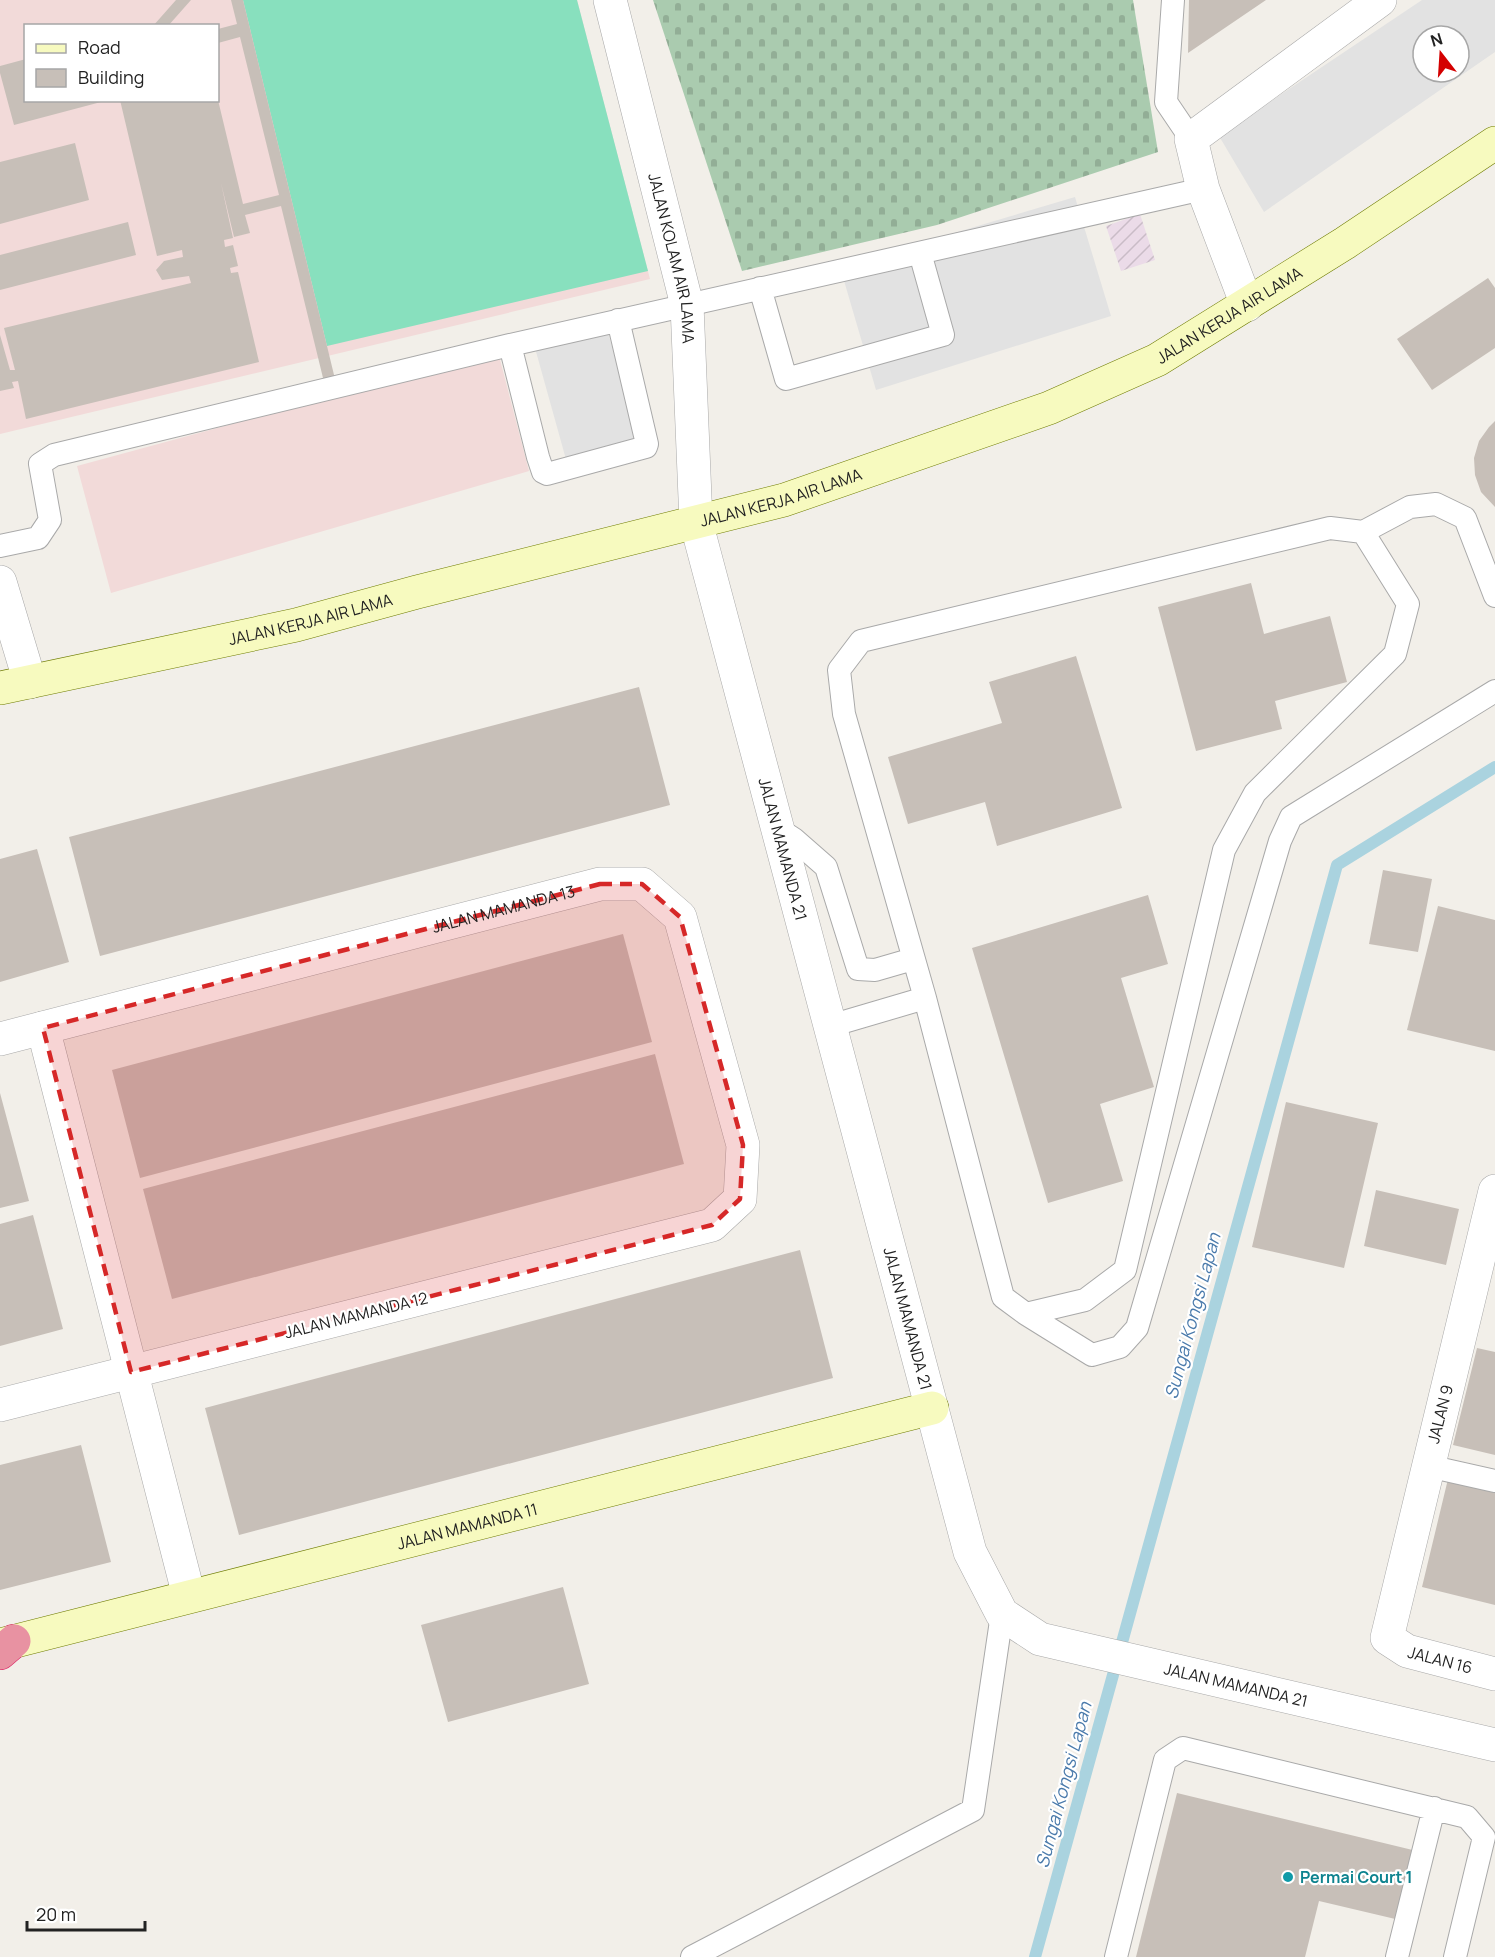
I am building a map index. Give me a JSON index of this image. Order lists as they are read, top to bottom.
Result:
{
  "streets": {
    "street": [
      "JALAN KOLAM AIR LAMA",
      "JALAN KERJA AIR LAMA",
      "JALAN MAMANDA 21",
      "JALAN MAMANDA 13",
      "JALAN MAMANDA 12",
      "JALAN 9",
      "JALAN MAMANDA 11",
      "JALAN 16"
    ]
  },
  "crossings": [
    ["JALAN KOLAM AIR LAMA", "JALAN KERJA AIR LAMA"],
    ["JALAN KOLAM AIR LAMA", "JALAN MAMANDA 21"],
    ["JALAN KERJA AIR LAMA", "JALAN MAMANDA 21"],
    ["JALAN MAMANDA 21", "JALAN MAMANDA 11"],
    ["JALAN MAMANDA 13", "JALAN MAMANDA 12"],
    ["JALAN 9", "JALAN 16"]
  ],
  "water": ["Sungai Kongsi Lapan"],
  "places": ["Permai Court 1"],
  "legend": ["Road", "Building"],
  "scale_bar": "20 m",
  "north": "top"
}
